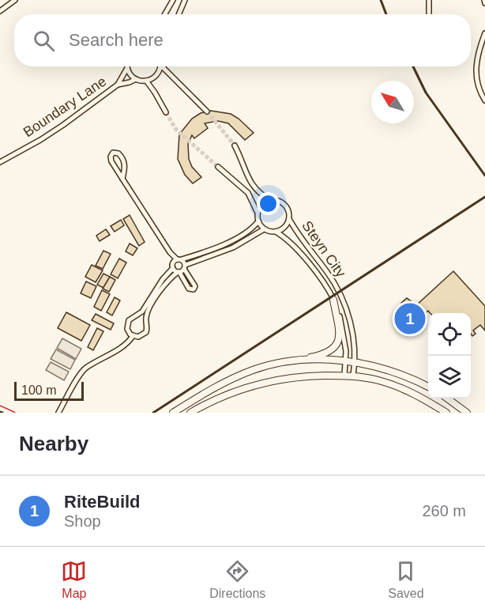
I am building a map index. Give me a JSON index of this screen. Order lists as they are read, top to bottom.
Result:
{
  "streets": {
    "street": ["Boundary Lane", "Steyn City"]
  },
  "scale_bar": "100 m",
  "north": "top left",
  "page": {
    "search": "Search here",
    "pins": "1",
    "scale": "100 m",
    "heading": "Nearby",
    "list": [
      {
        "mark": "1",
        "name": "RiteBuild",
        "note": "Shop",
        "value": "260 m"
      }
    ],
    "nav": ["Map", "Directions", "Saved"]
  }
}
